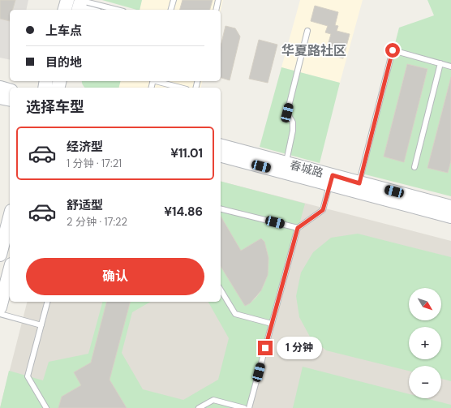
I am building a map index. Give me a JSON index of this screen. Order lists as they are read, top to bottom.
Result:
{
  "streets": {
    "street": ["春城路"]
  },
  "districts": ["华夏路社区"],
  "north": "bottom right",
  "page": {
    "banner": ["上车点", "目的地"],
    "heading": "选择车型",
    "list": [
      {
        "name": "经济型",
        "note": "1 分钟 · 17:21",
        "value": "¥11.01"
      },
      {
        "name": "舒适型",
        "note": "2 分钟 · 17:22",
        "value": "¥14.86"
      }
    ],
    "buttons": "确认",
    "map_buttons": ["+", "−"],
    "bubble": "1 分钟"
  }
}
